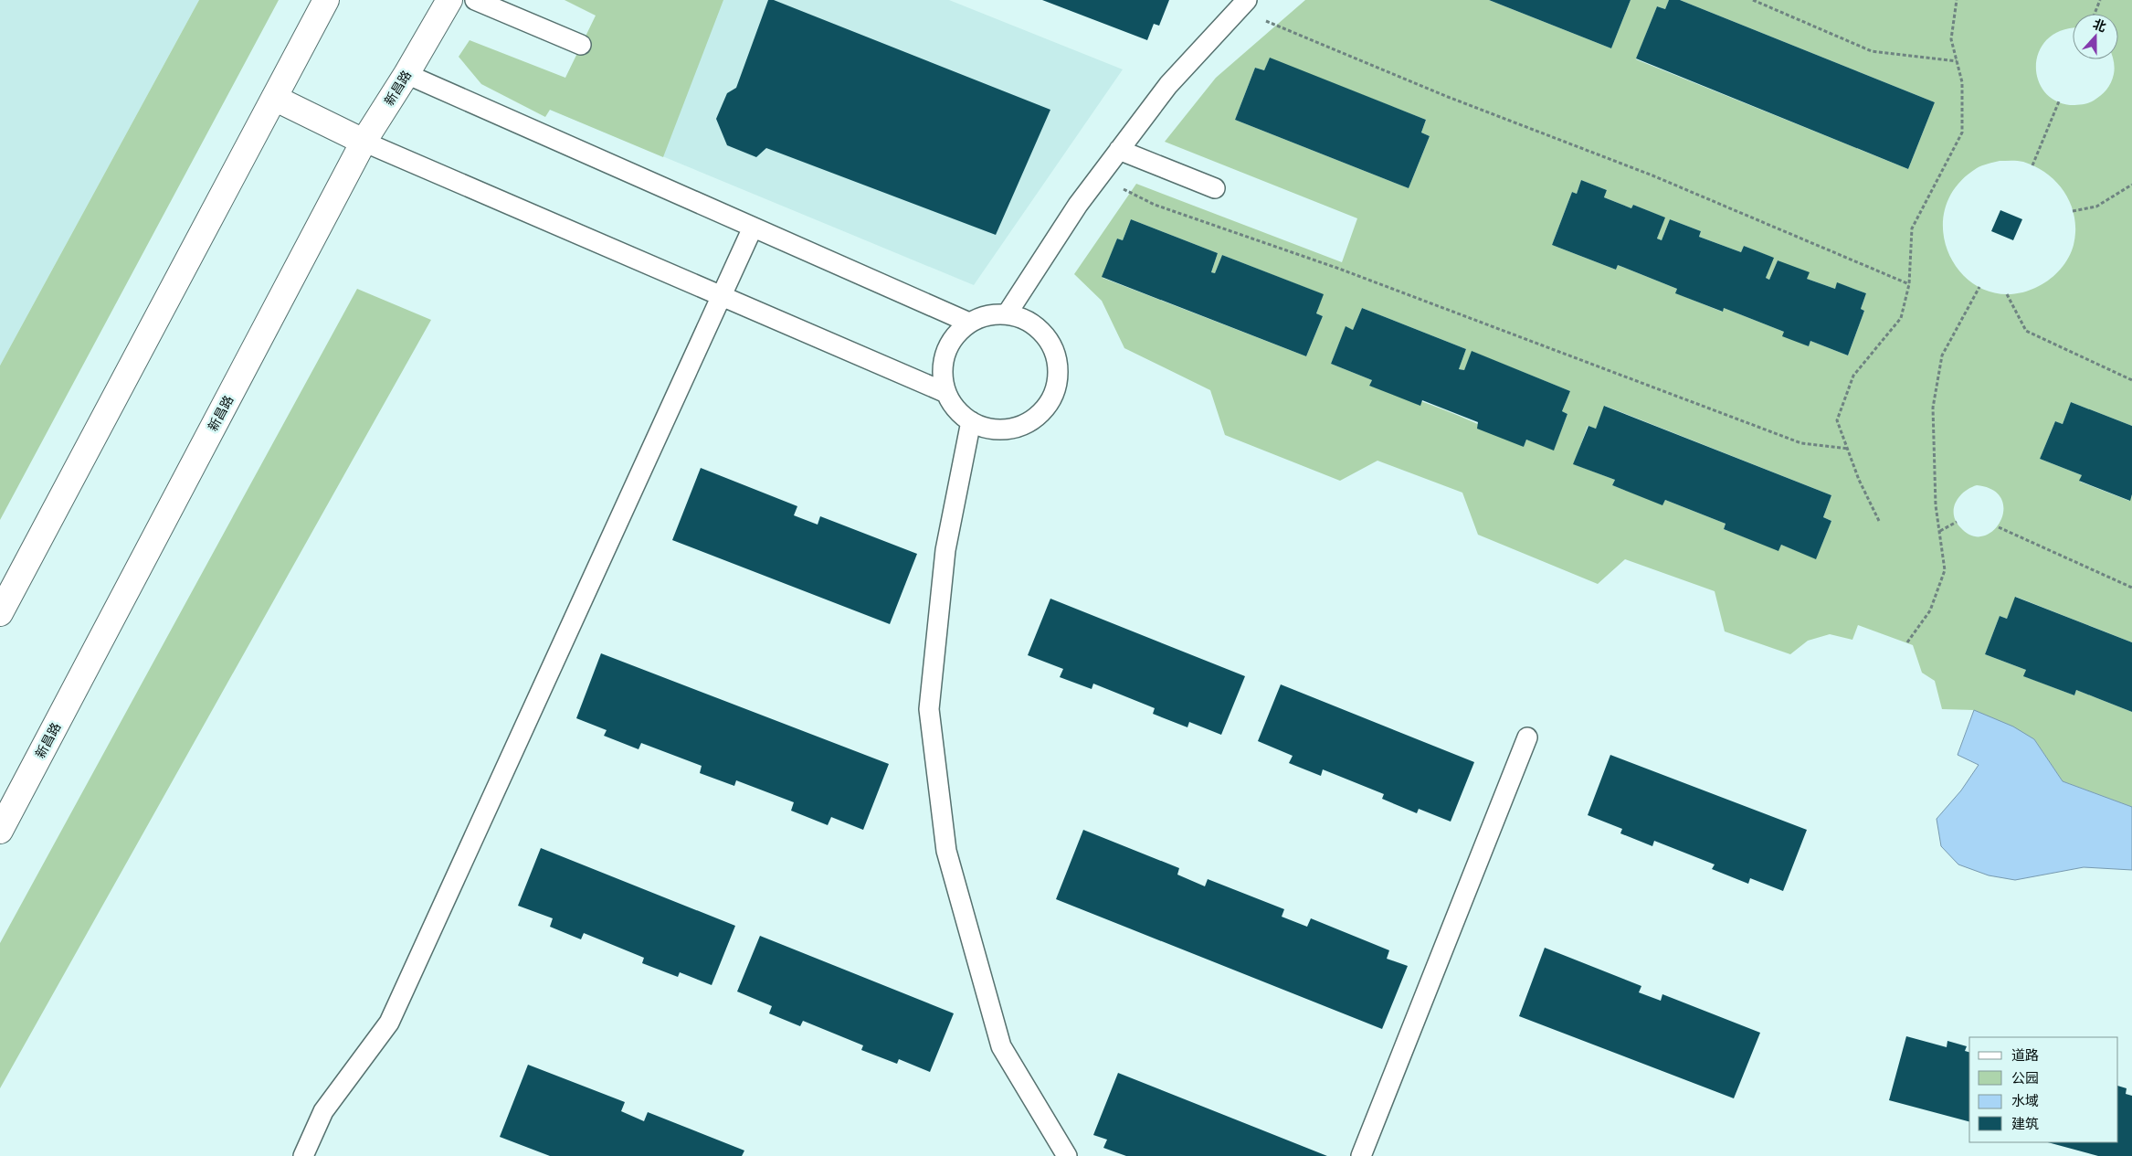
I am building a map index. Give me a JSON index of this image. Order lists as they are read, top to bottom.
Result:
{
  "streets": {
    "main road": ["新昌路"]
  },
  "legend": [
    "道路",
    "公园",
    "水域",
    "建筑"
  ],
  "north": "top"
}
